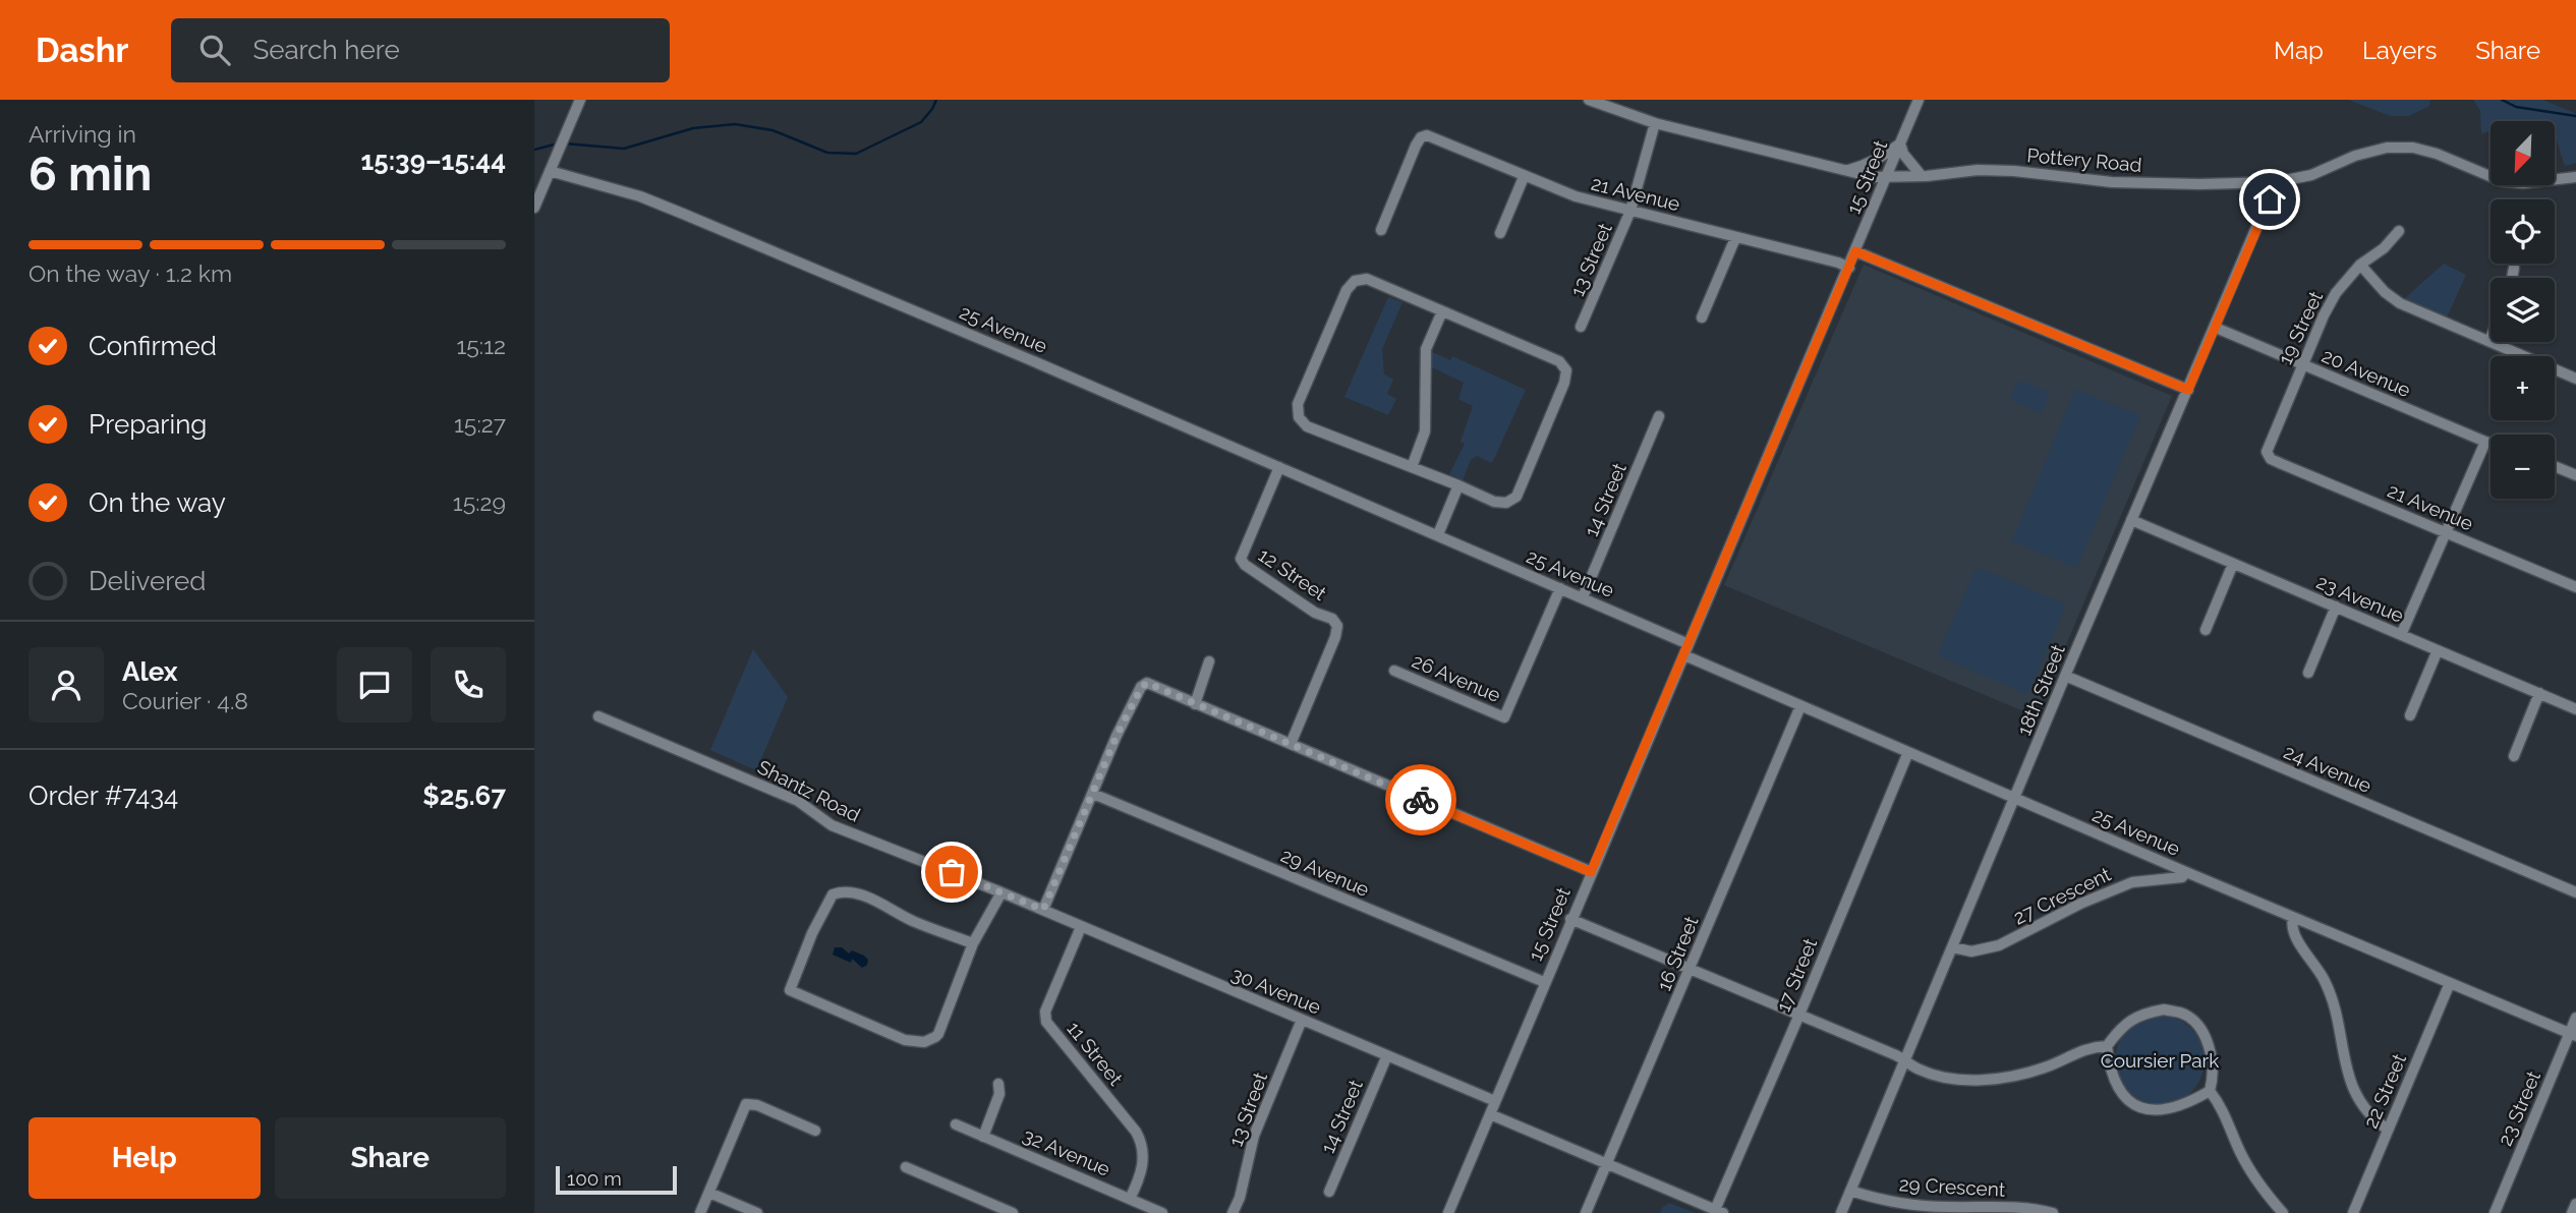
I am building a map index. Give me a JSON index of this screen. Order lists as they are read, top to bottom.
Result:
{
  "streets": {
    "street": [
      "Pottery Road",
      "15 Street",
      "21 Avenue",
      "13 Street",
      "19 Street",
      "25 Avenue",
      "20 Avenue",
      "14 Street",
      "12 Street",
      "23 Avenue",
      "26 Avenue",
      "18th Street",
      "24 Avenue",
      "Shantz Road",
      "29 Avenue",
      "27 Crescent",
      "16 Street",
      "17 Street",
      "30 Avenue",
      "11 Street",
      "22 Street",
      "23 Street",
      "32 Avenue",
      "29 Crescent"
    ]
  },
  "crossings": [
    ["Pottery Road", "15 Street"],
    ["Pottery Road", "13 Street"],
    ["Pottery Road", "18th Street"],
    ["15 Street", "21 Avenue"],
    ["15 Street", "25 Avenue"],
    ["15 Street", "29 Avenue"],
    ["15 Street", "30 Avenue"],
    ["21 Avenue", "13 Street"],
    ["21 Avenue", "19 Street"],
    ["13 Street", "30 Avenue"],
    ["19 Street", "20 Avenue"],
    ["25 Avenue", "14 Street"],
    ["25 Avenue", "12 Street"],
    ["25 Avenue", "26 Avenue"],
    ["25 Avenue", "18th Street"],
    ["25 Avenue", "27 Crescent"],
    ["25 Avenue", "16 Street"],
    ["25 Avenue", "17 Street"],
    ["25 Avenue", "22 Street"],
    ["25 Avenue", "23 Street"],
    ["20 Avenue", "18th Street"],
    ["14 Street", "30 Avenue"],
    ["23 Avenue", "18th Street"],
    ["18th Street", "24 Avenue"],
    ["18th Street", "27 Crescent"],
    ["18th Street", "29 Crescent"],
    ["Shantz Road", "30 Avenue"],
    ["30 Avenue", "11 Street"],
    ["11 Street", "32 Avenue"]
  ],
  "parks": ["Coursier Park"],
  "scale_bar": "100 m",
  "north": "bottom left",
  "page": {
    "header": "Dashr",
    "search": "Search here",
    "nav": ["Map", "Layers", "Share"],
    "heading": ["6 min", "Arriving in", "15:39–15:44"],
    "panel": [
      "Alex",
      "Courier · 4.8",
      "Order #7434",
      "$25.67"
    ],
    "map_buttons": ["+", "−"],
    "bar": "On the way · 1.2 km",
    "list": [
      ["Confirmed", "15:12"],
      ["Preparing", "15:27"],
      ["On the way", "15:29"],
      "Delivered"
    ],
    "buttons": ["Help", "Share"],
    "scale": "100 m"
  }
}
